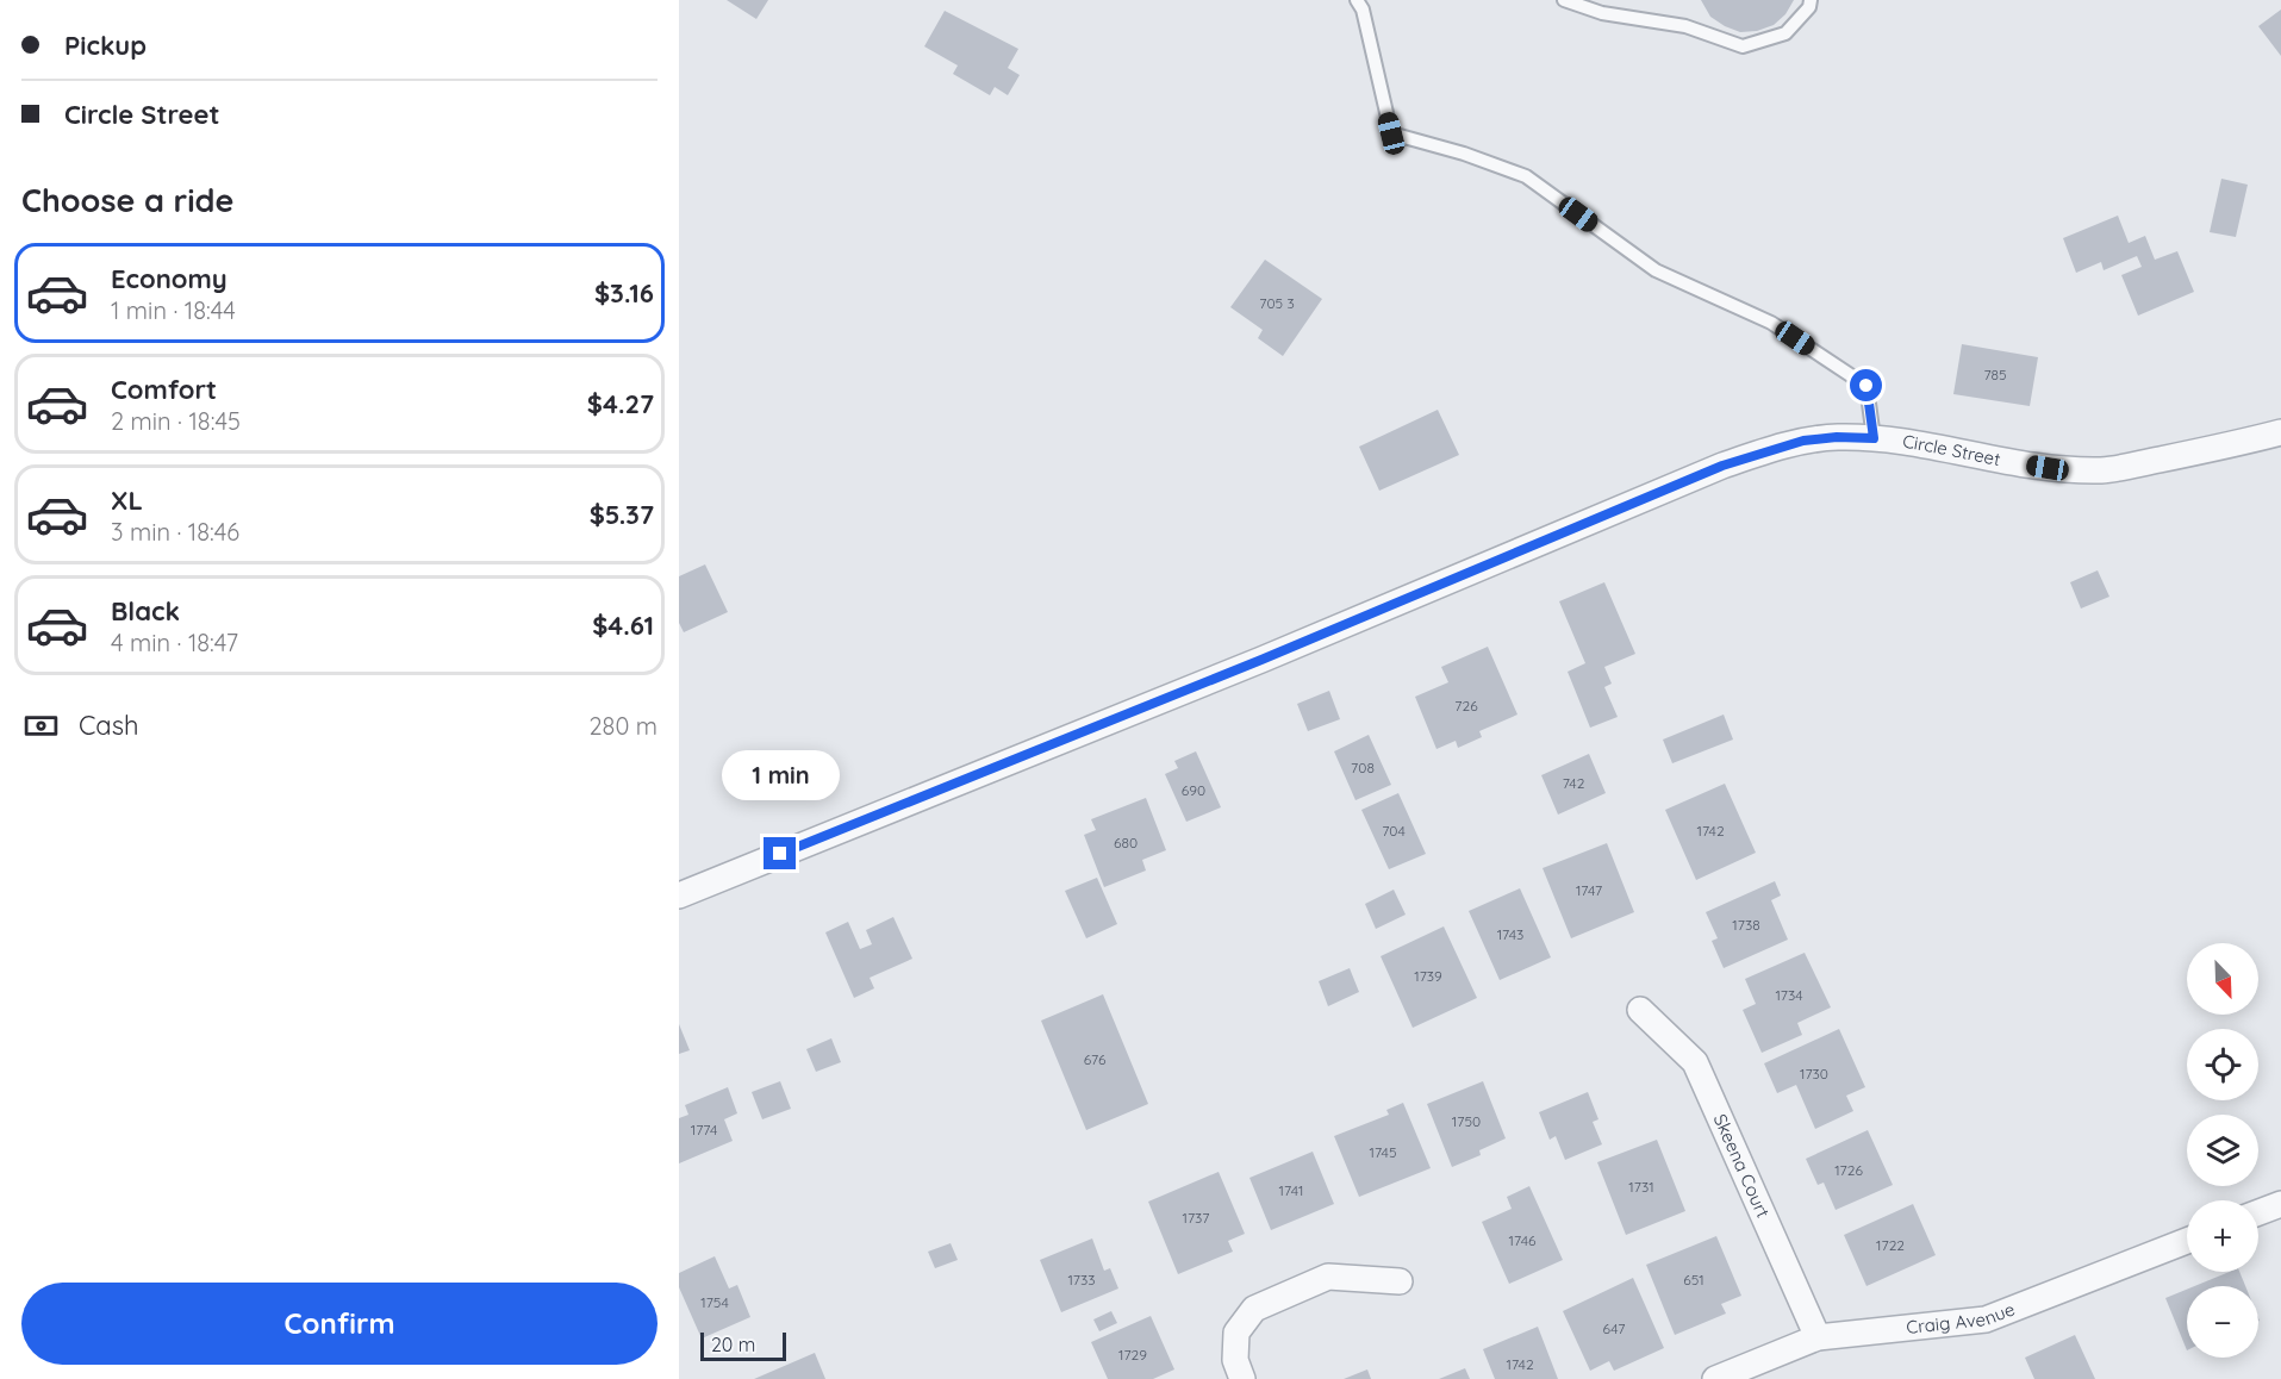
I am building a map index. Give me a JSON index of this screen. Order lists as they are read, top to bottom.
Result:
{
  "streets": {
    "street": ["Circle Street", "Skeena Court", "Craig Avenue"]
  },
  "crossings": [
    ["Skeena Court", "Craig Avenue"]
  ],
  "house_numbers": [
    "705 3",
    "785",
    "726",
    "708",
    "742",
    "690",
    "704",
    "1742",
    "680",
    "1747",
    "1738",
    "1743",
    "1739",
    "1734",
    "676",
    "1730",
    "1750",
    "1774",
    "1745",
    "1726",
    "1731",
    "1741",
    "1737",
    "1746",
    "1722",
    "1733",
    "651",
    "1754",
    "647",
    "1729",
    "1742"
  ],
  "scale_bar": "20 m",
  "north": "bottom right",
  "page": {
    "banner": ["Pickup", "Circle Street"],
    "heading": "Choose a ride",
    "list": [
      {
        "name": "Economy",
        "note": "1 min · 18:44",
        "value": "$3.16"
      },
      {
        "name": "Comfort",
        "note": "2 min · 18:45",
        "value": "$4.27"
      },
      {
        "name": "XL",
        "note": "3 min · 18:46",
        "value": "$5.37"
      },
      {
        "name": "Black",
        "note": "4 min · 18:47",
        "value": "$4.61"
      }
    ],
    "pay": ["Cash", "280 m"],
    "bubble": "1 min",
    "map_buttons": ["+", "−"],
    "buttons": "Confirm",
    "scale": "20 m"
  }
}
